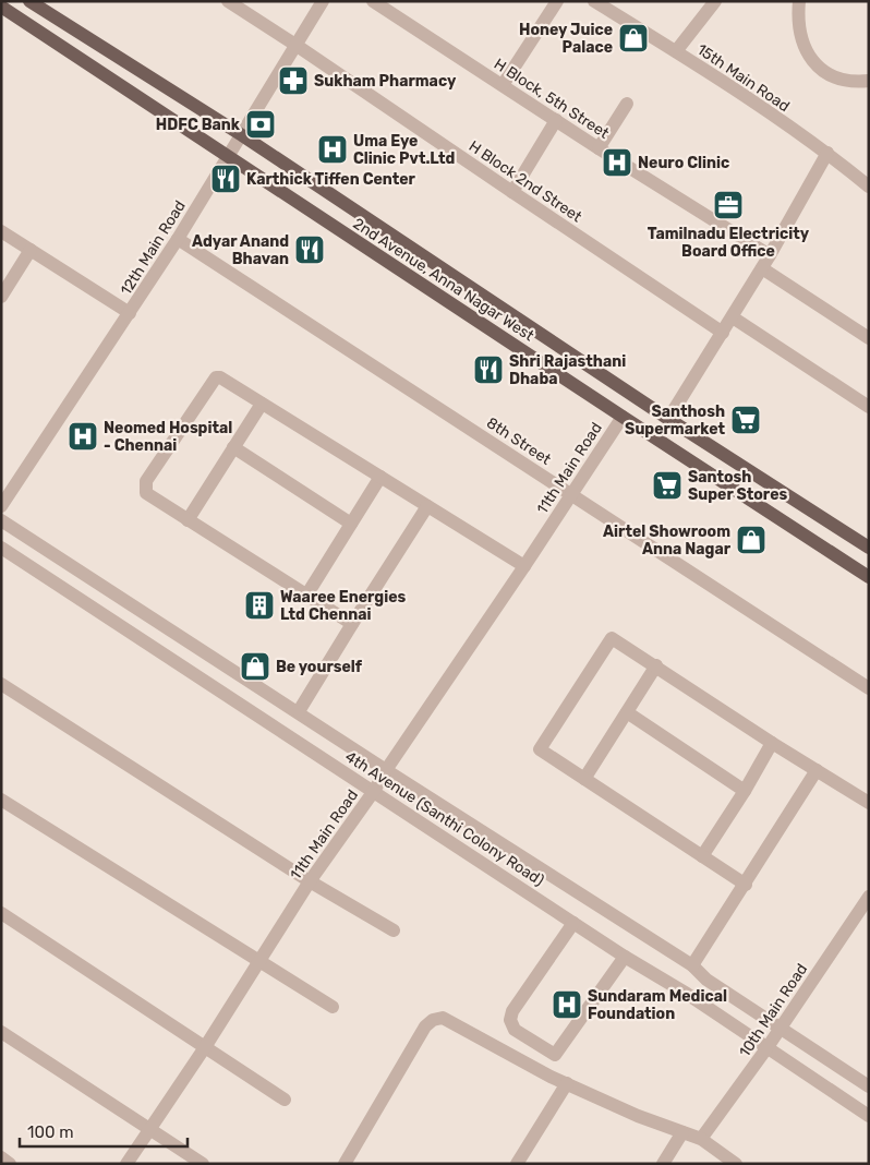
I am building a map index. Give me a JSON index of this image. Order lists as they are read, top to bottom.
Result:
{
  "streets": {
    "main road": ["2nd Avenue, Anna Nagar West"],
    "street": [
      "15th Main Road",
      "H Block, 5th Street",
      "H Block 2nd Street",
      "12th Main Road",
      "8th Street",
      "11th Main Road",
      "4th Avenue (Santhi Colony Road)",
      "10th Main Road"
    ]
  },
  "crossings": [
    ["H Block 2nd Street", "12th Main Road"],
    ["12th Main Road", "2nd Avenue, Anna Nagar West"],
    ["12th Main Road", "8th Street"],
    ["2nd Avenue, Anna Nagar West", "11th Main Road"],
    ["8th Street", "11th Main Road"],
    ["11th Main Road", "4th Avenue (Santhi Colony Road)"],
    ["4th Avenue (Santhi Colony Road)", "10th Main Road"]
  ],
  "places": {
    "shop": ["Honey Juice Palace", "Airtel Showroom Anna Nagar", "Be yourself"],
    "pharmacy": ["Sukham Pharmacy"],
    "bank": ["HDFC Bank"],
    "hospital": [
      "Uma Eye Clinic Pvt.Ltd",
      "Neuro Clinic",
      "Neomed Hospital - Chennai",
      "Sundaram Medical Foundation"
    ],
    "restaurant": ["Karthick Tiffen Center", "Adyar Anand Bhavan", "Shri Rajasthani Dhaba"],
    "office": ["Tamilnadu Electricity Board Office"],
    "supermarket": ["Santhosh Supermarket", "Santosh Super Stores"],
    "building": ["Waaree Energies Ltd Chennai"]
  },
  "scale_bar": "100 m"
}
